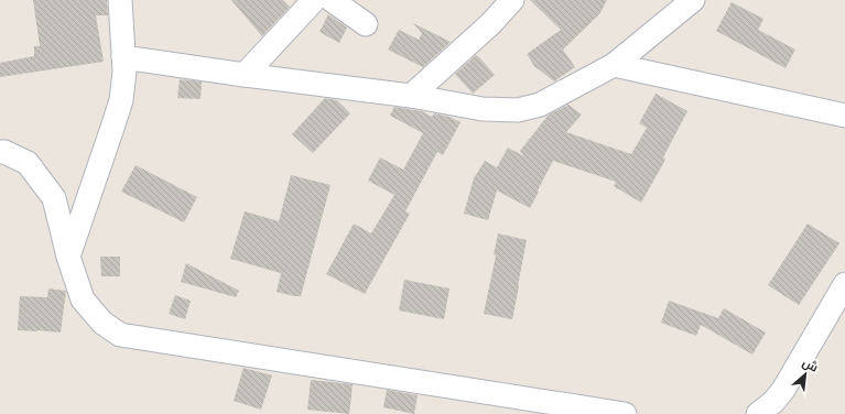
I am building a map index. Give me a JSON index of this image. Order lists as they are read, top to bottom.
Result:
{
  "north": "top right"
}
